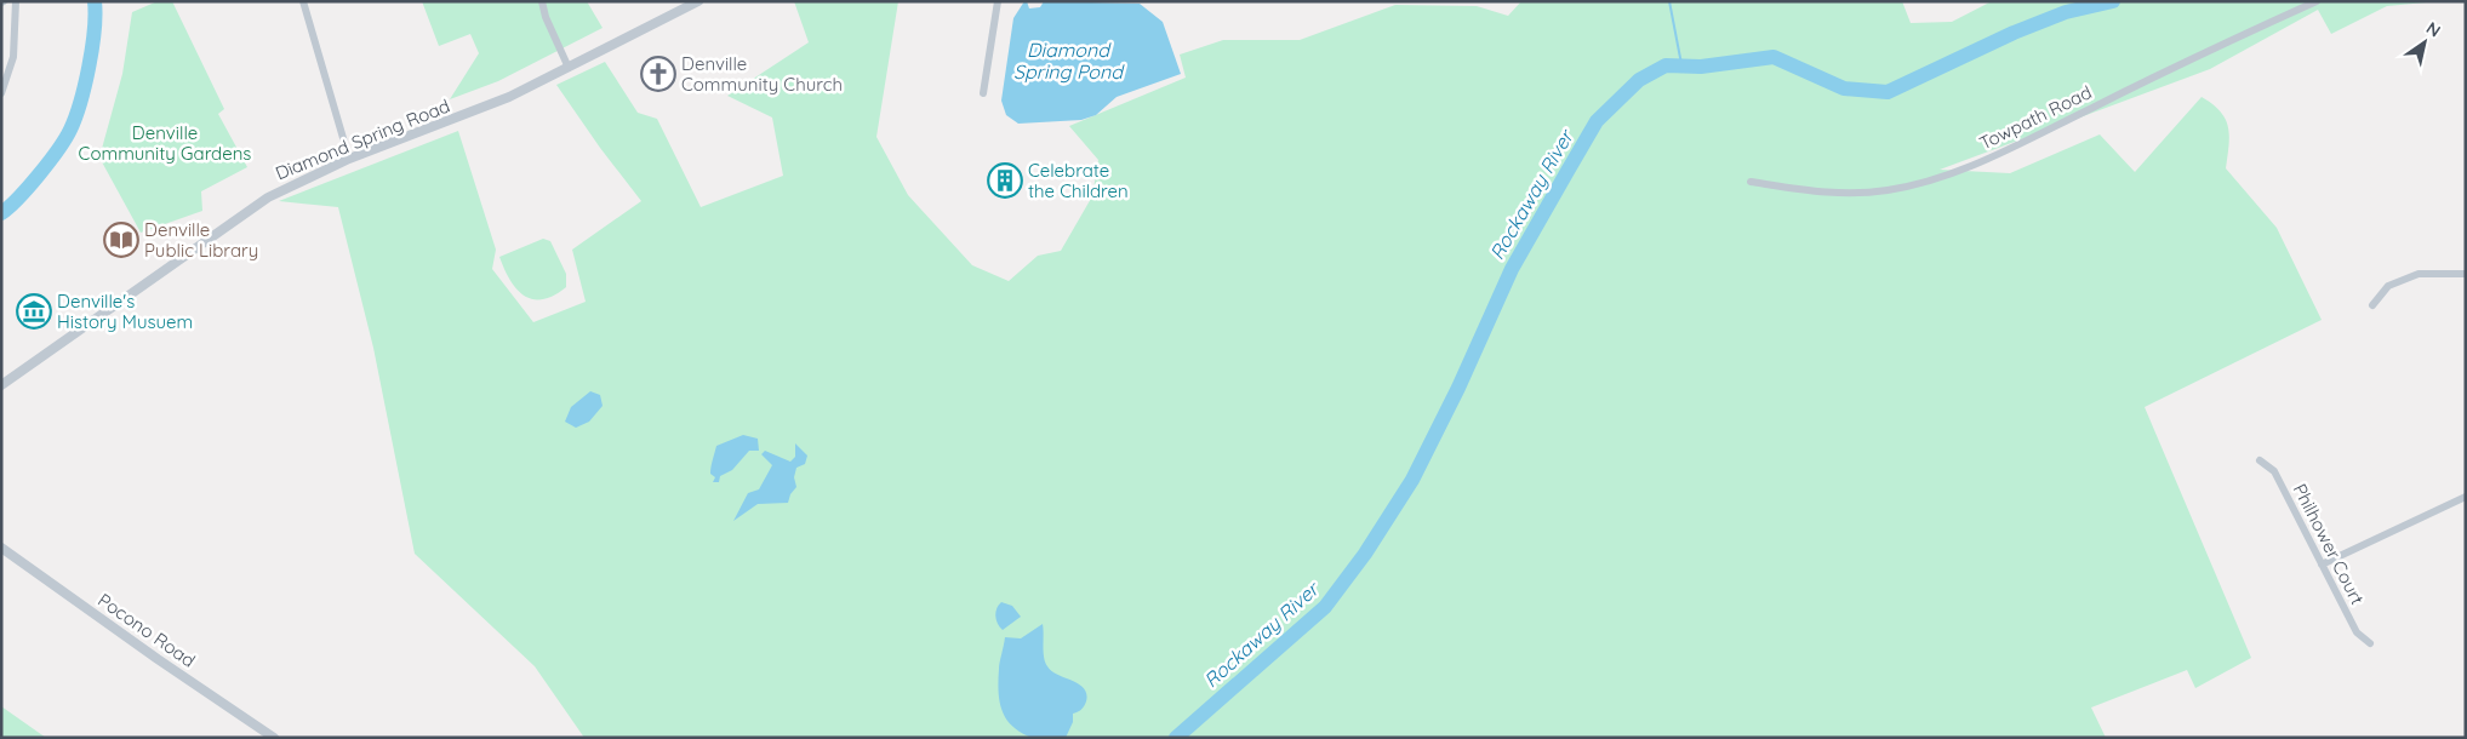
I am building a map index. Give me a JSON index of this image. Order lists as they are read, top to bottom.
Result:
{
  "streets": {
    "street": [
      "Towpath Road",
      "Diamond Spring Road",
      "Philhower Court",
      "Pocono Road"
    ]
  },
  "water": ["Diamond Spring Pond", "Rockaway River"],
  "parks": ["Denville Community Gardens"],
  "places": {
    "church": ["Denville Community Church"],
    "building": ["Celebrate the Children"],
    "library": ["Denville Public Library"],
    "museum": ["Denville's History Musuem"]
  },
  "north": "top right"
}
